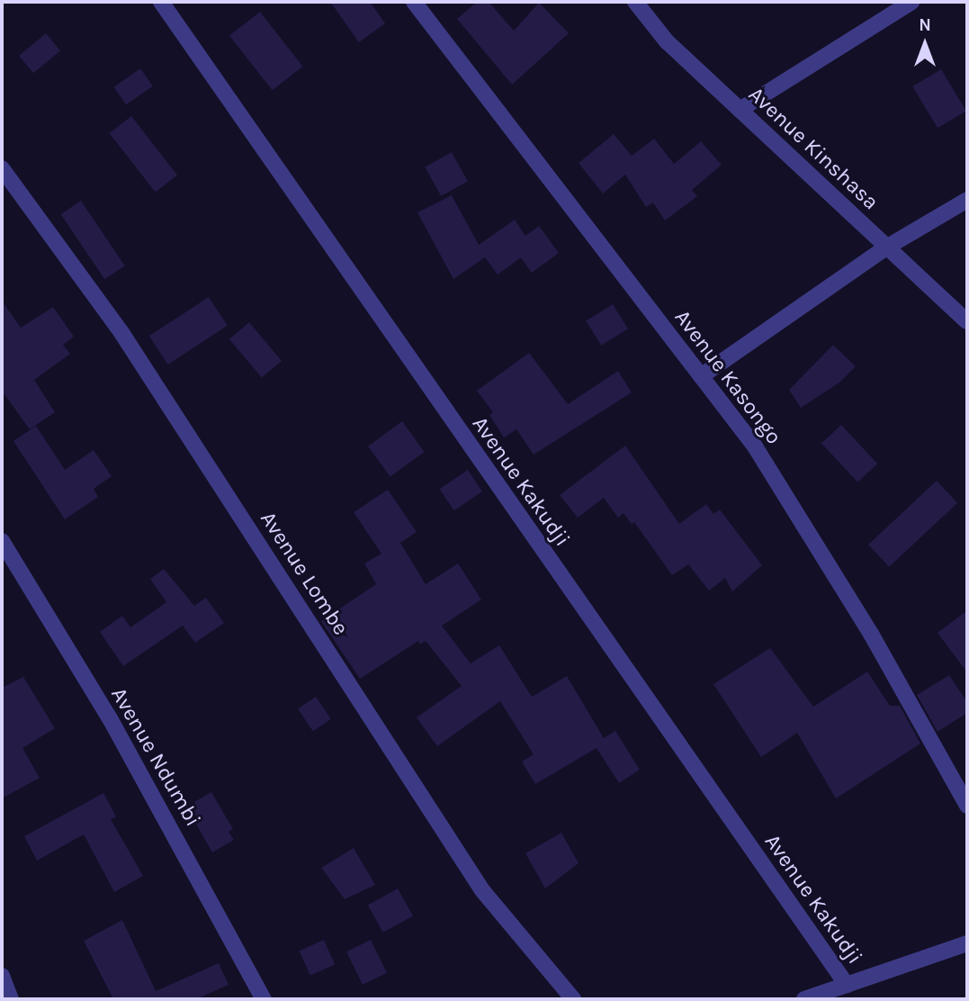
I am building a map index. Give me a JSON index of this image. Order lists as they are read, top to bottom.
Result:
{
  "streets": {
    "street": [
      "Avenue Kinshasa",
      "Avenue Kasongo",
      "Avenue Kakudji",
      "Avenue Lombe",
      "Avenue Ndumbi"
    ]
  },
  "north": "top"
}
